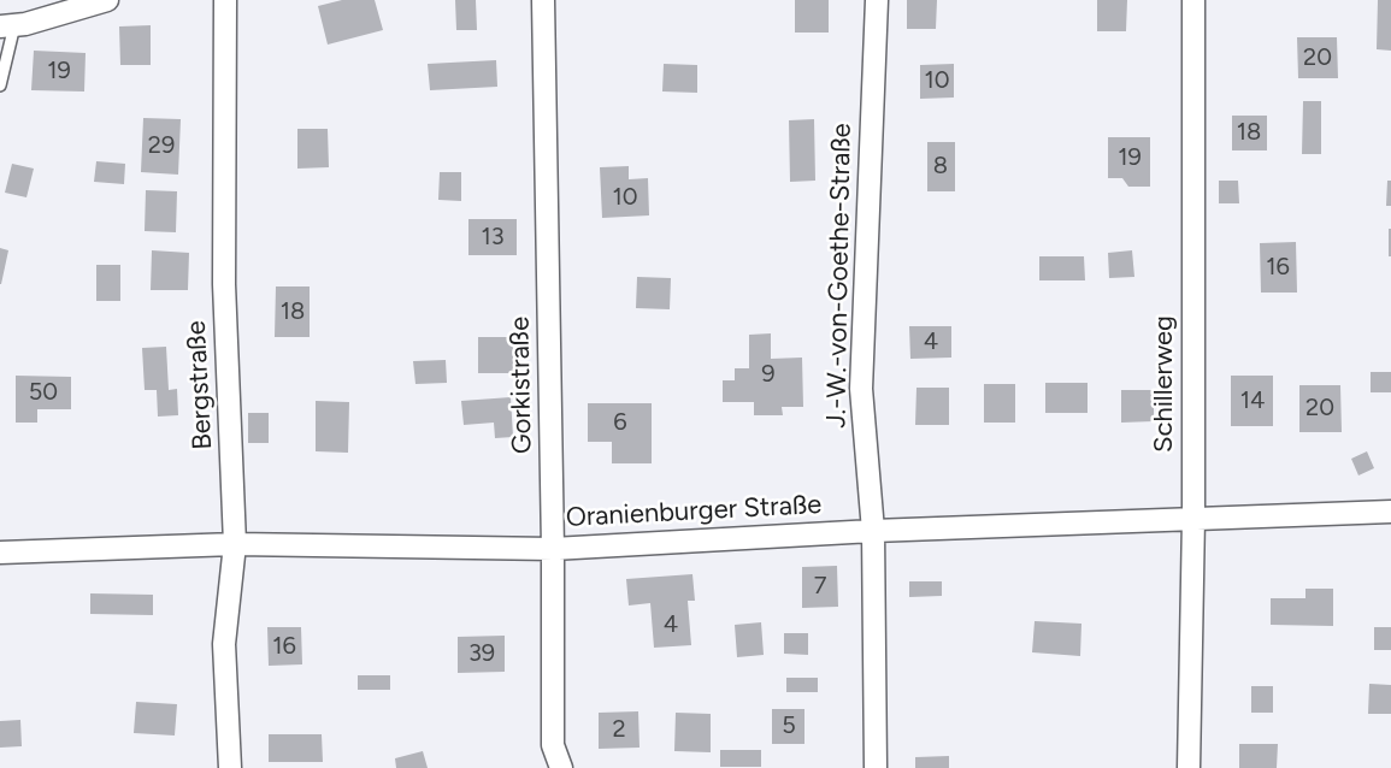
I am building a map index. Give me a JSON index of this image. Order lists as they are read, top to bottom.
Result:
{
  "streets": {
    "street": [
      "J.-W.-von-Goethe-Straße",
      "Schillerweg",
      "Bergstraße",
      "Gorkistraße",
      "Oranienburger Straße"
    ]
  },
  "crossings": [
    ["J.-W.-von-Goethe-Straße", "Oranienburger Straße"],
    ["Schillerweg", "Oranienburger Straße"],
    ["Bergstraße", "Oranienburger Straße"],
    ["Gorkistraße", "Oranienburger Straße"]
  ],
  "house_numbers": [
    "20",
    "19",
    "10",
    "18",
    "29",
    "19",
    "8",
    "10",
    "13",
    "16",
    "18",
    "4",
    "9",
    "50",
    "14",
    "20",
    "6",
    "7",
    "4",
    "16",
    "39",
    "5",
    "2"
  ]
}
